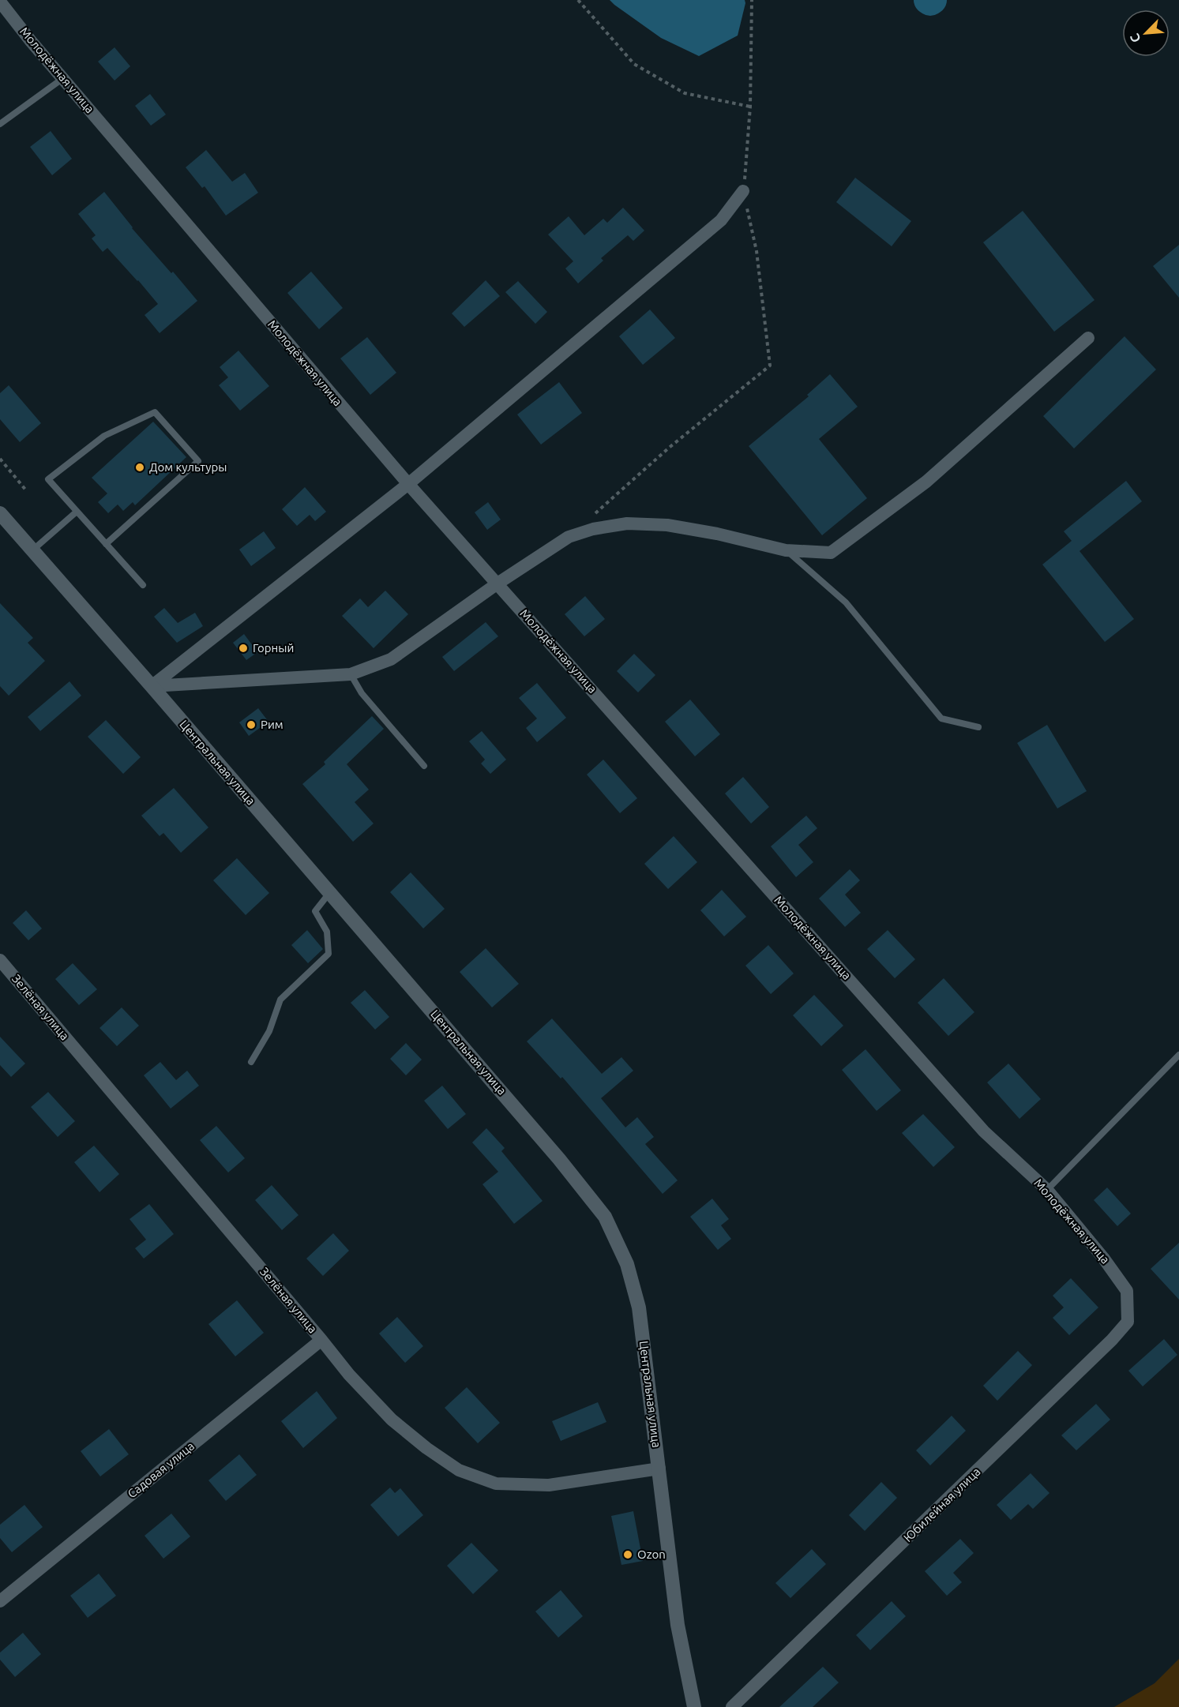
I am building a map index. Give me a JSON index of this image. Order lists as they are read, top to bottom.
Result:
{
  "streets": {
    "street": [
      "Молодёжная улица",
      "Центральная улица",
      "Зелёная улица",
      "Садовая улица",
      "Юбилейная улица"
    ]
  },
  "crossings": [
    ["Молодёжная улица", "Юбилейная улица"],
    ["Центральная улица", "Зелёная улица"],
    ["Зелёная улица", "Садовая улица"]
  ],
  "places": [
    "Дом культуры",
    "Горный",
    "Рим",
    "Ozon"
  ],
  "north": "bottom left"
}
